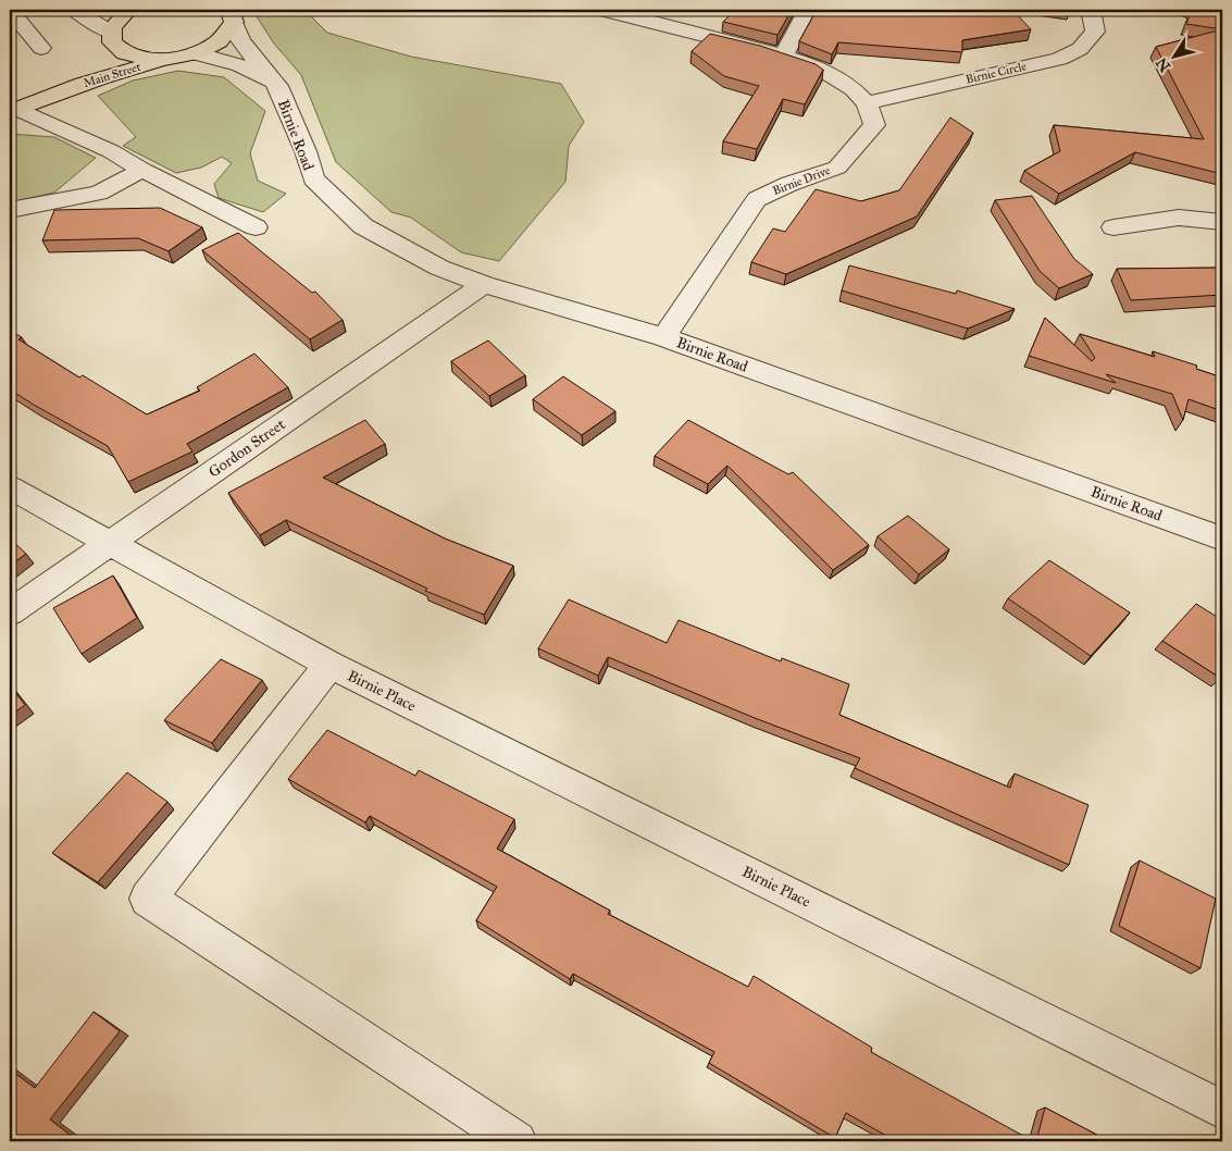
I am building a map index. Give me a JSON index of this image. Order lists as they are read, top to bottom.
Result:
{
  "streets": {
    "main road": ["Main Street"],
    "street": [
      "Birnie Circle",
      "Birnie Road",
      "Birnie Drive",
      "Gordon Street",
      "Birnie Place"
    ]
  },
  "crossings": [
    ["Birnie Circle", "Birnie Drive"],
    ["Birnie Road", "Birnie Drive"],
    ["Birnie Road", "Gordon Street"],
    ["Gordon Street", "Birnie Place"]
  ],
  "north": "bottom left"
}
